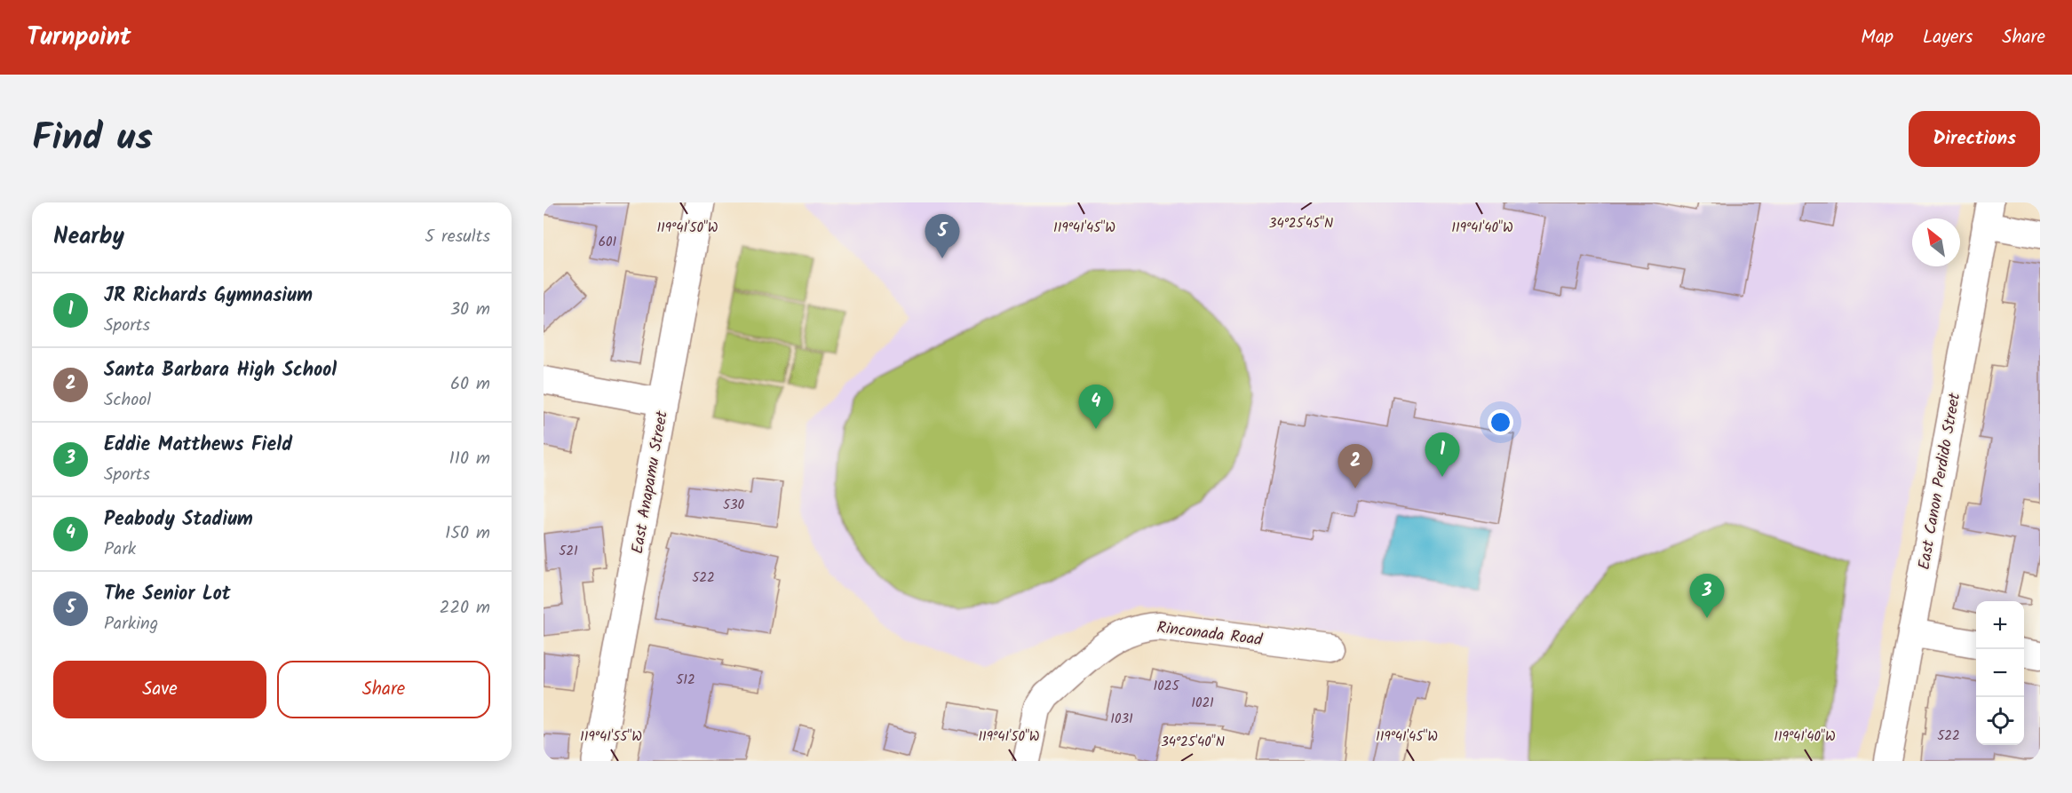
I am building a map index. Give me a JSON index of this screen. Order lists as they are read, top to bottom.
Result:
{
  "streets": {
    "main road": ["East Anapamu Street"],
    "street": ["East Canon Perdido Street", "Rinconada Road"]
  },
  "house_numbers": [
    "601",
    "530",
    "521",
    "522",
    "512",
    "1025",
    "1021",
    "1031",
    "522"
  ],
  "north": "top left",
  "page": {
    "header": "Turnpoint",
    "nav": ["Map", "Layers", "Share"],
    "title": "Find us",
    "buttons": [
      "Directions",
      ["Save", "Share"]
    ],
    "heading": ["Nearby", "5 results"],
    "pins": [
      "5",
      "4",
      "1",
      "2",
      "3"
    ],
    "list": [
      {
        "mark": "1",
        "name": "JR Richards Gymnasium",
        "note": "Sports",
        "value": "30 m"
      },
      {
        "mark": "2",
        "name": "Santa Barbara High School",
        "note": "School",
        "value": "60 m"
      },
      {
        "mark": "3",
        "name": "Eddie Matthews Field",
        "note": "Sports",
        "value": "110 m"
      },
      {
        "mark": "4",
        "name": "Peabody Stadium",
        "note": "Park",
        "value": "150 m"
      },
      {
        "mark": "5",
        "name": "The Senior Lot",
        "note": "Parking",
        "value": "220 m"
      }
    ],
    "map_buttons": ["+", "−"]
  },
  "coordinates": [
    "34°25'45\"N",
    "119°41'50\"W",
    "119°41'45\"W",
    "119°41'40\"W",
    "119°41'55\"W",
    "34°25'40\"N"
  ]
}
